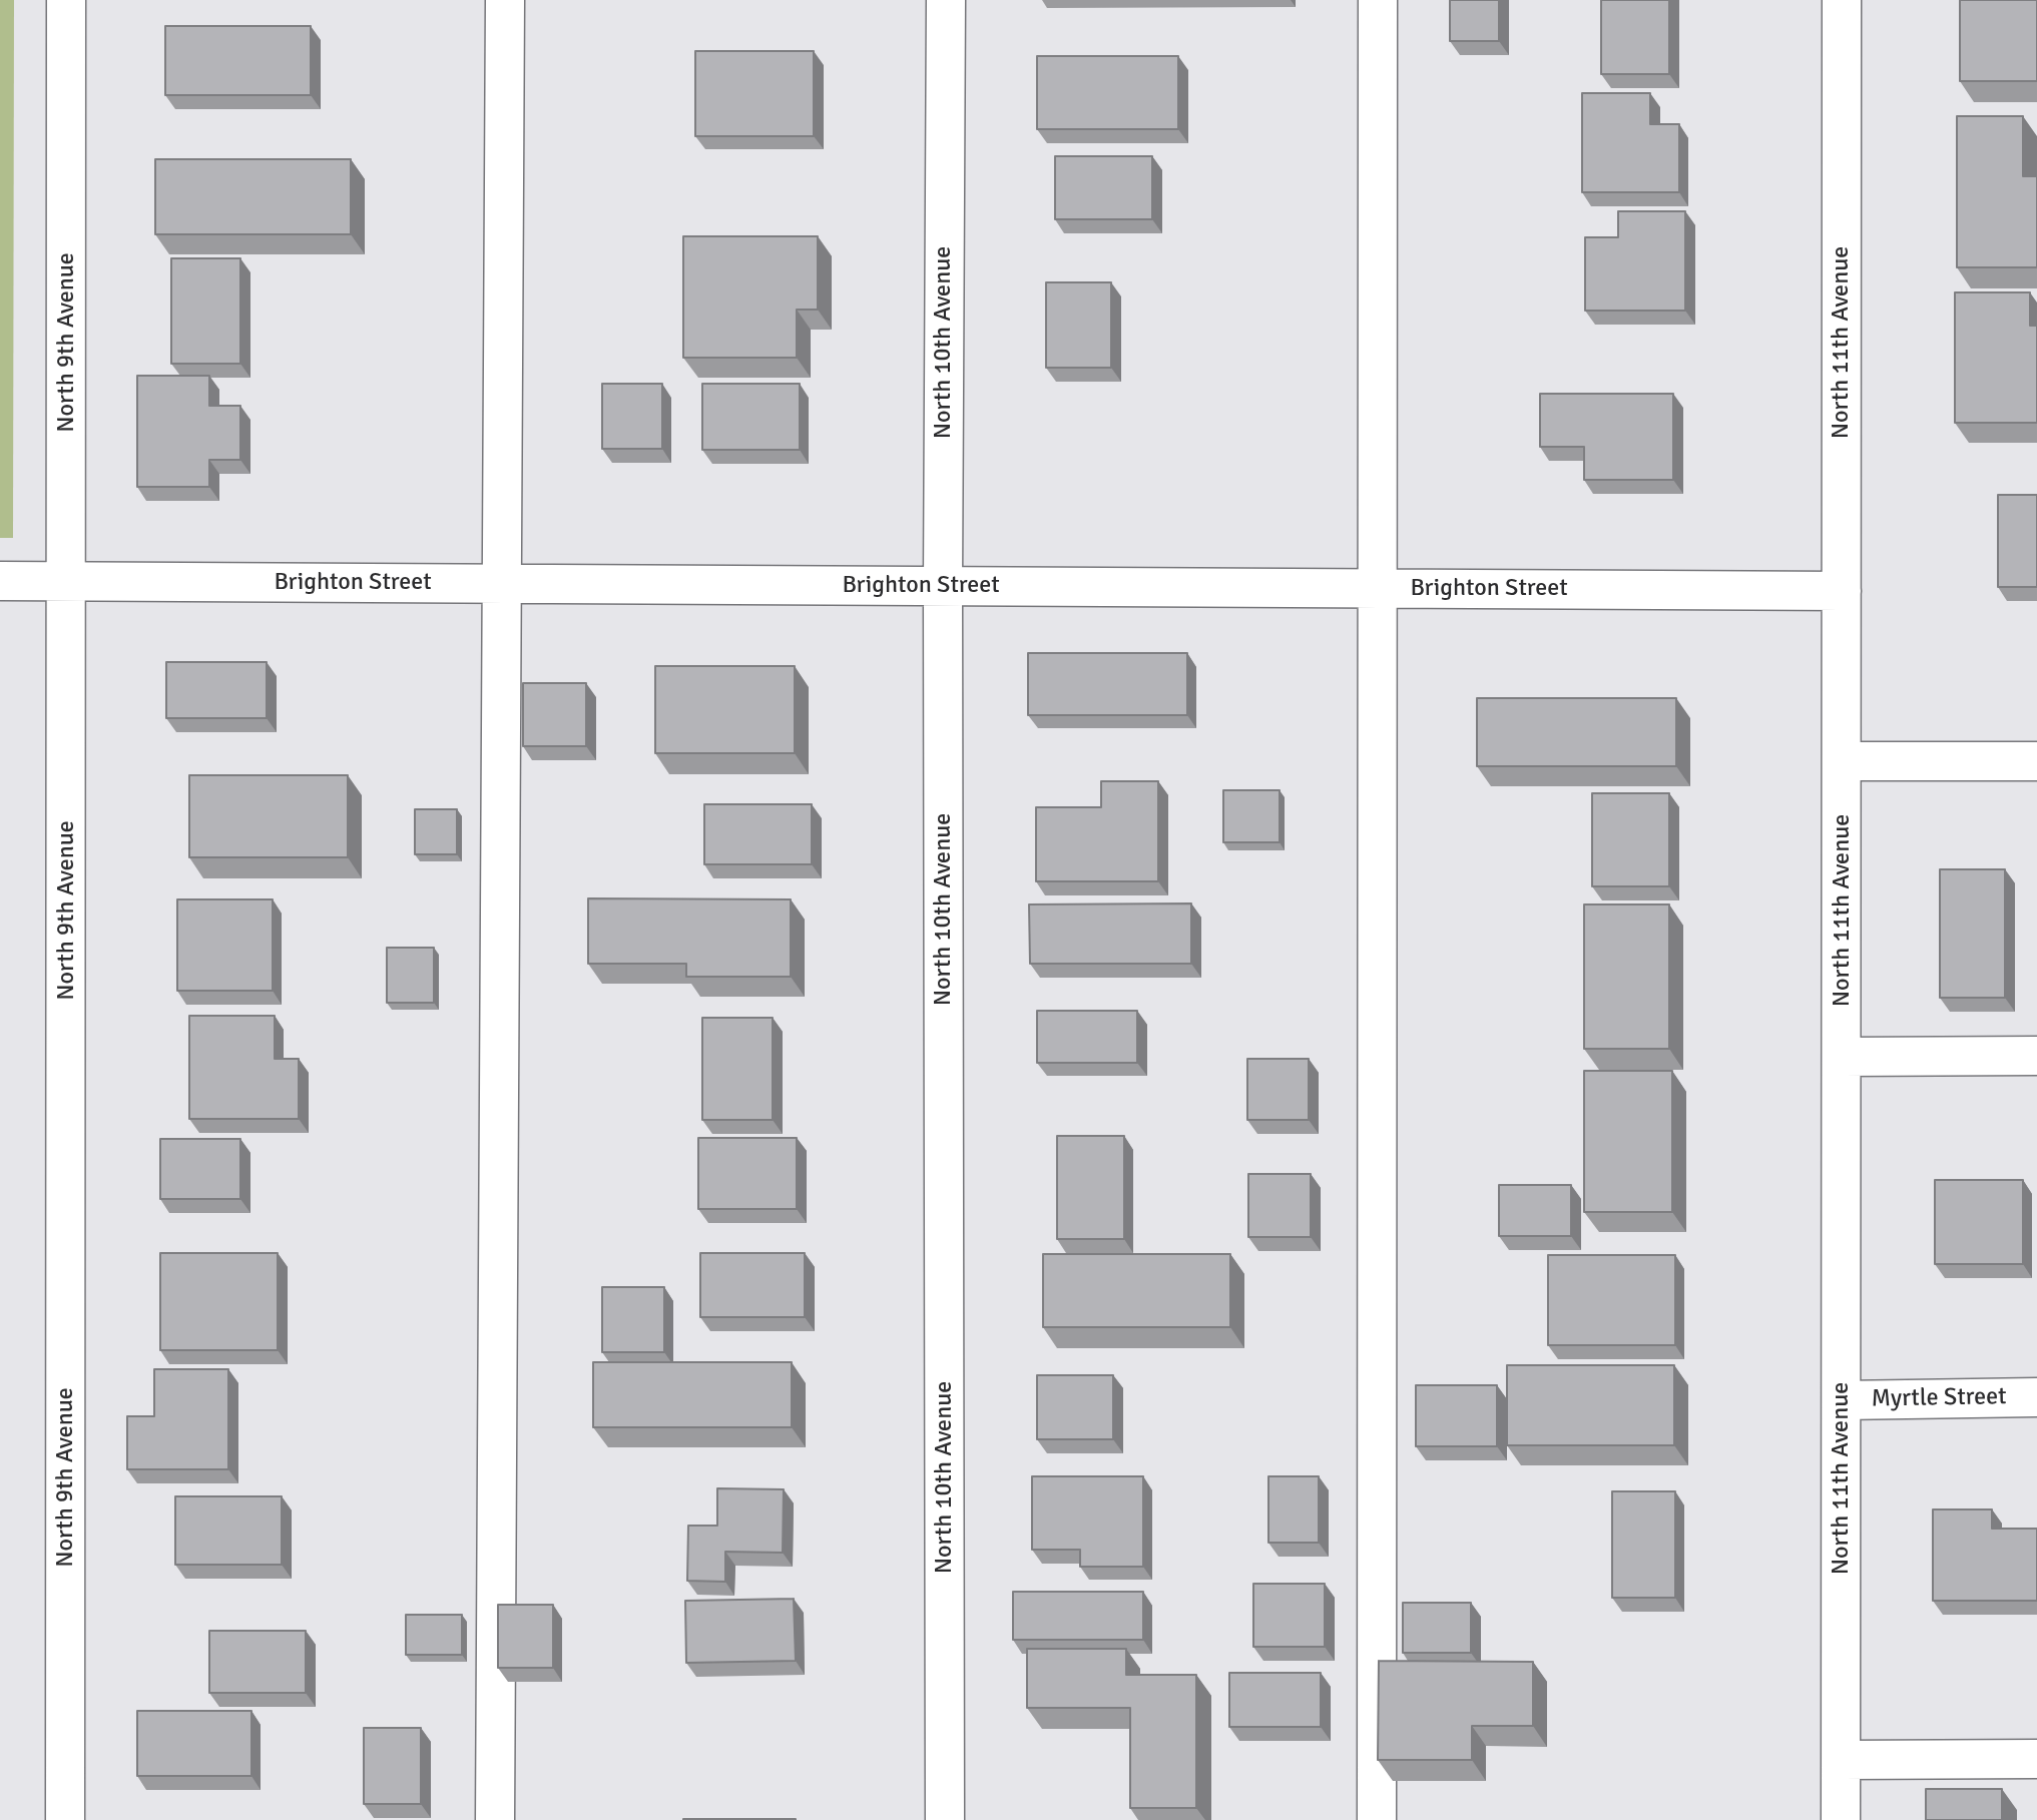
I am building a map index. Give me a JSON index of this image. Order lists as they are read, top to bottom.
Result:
{
  "streets": {
    "street": [
      "North 9th Avenue",
      "North 10th Avenue",
      "North 11th Avenue",
      "Brighton Street",
      "Myrtle Street"
    ]
  },
  "crossings": [
    ["North 9th Avenue", "Brighton Street"],
    ["North 10th Avenue", "Brighton Street"],
    ["North 11th Avenue", "Brighton Street"],
    ["North 11th Avenue", "Myrtle Street"]
  ]
}
